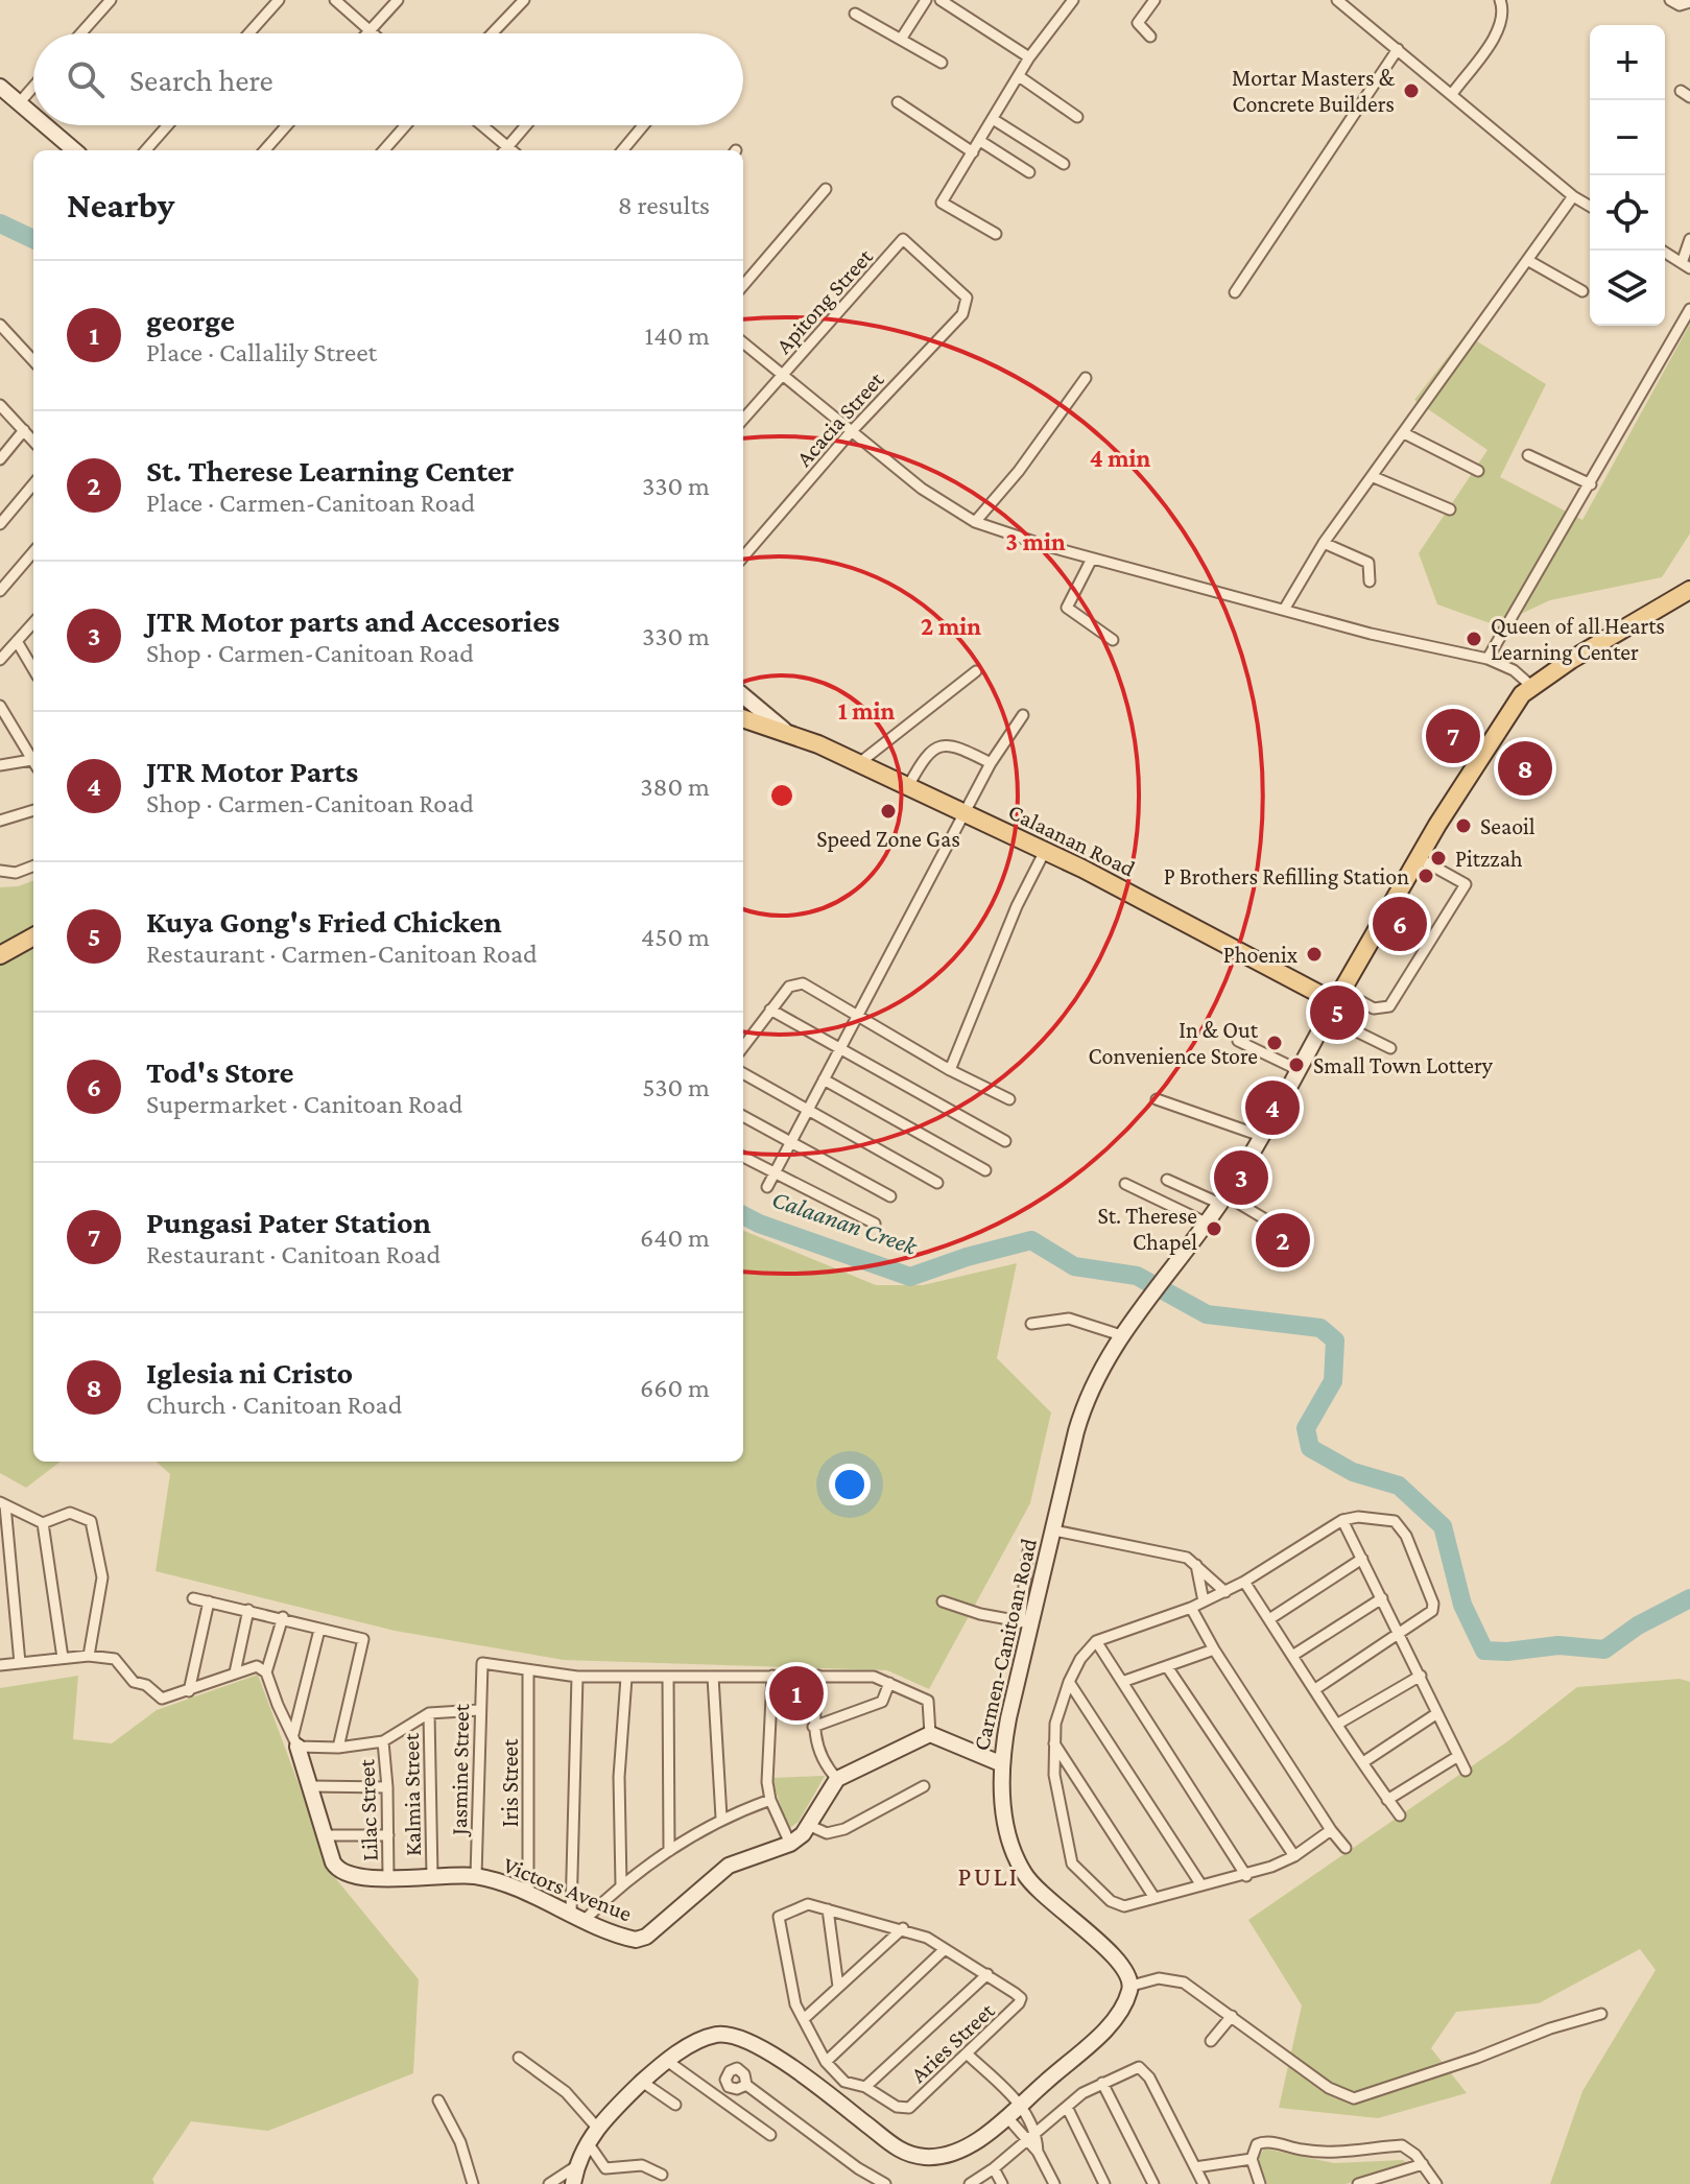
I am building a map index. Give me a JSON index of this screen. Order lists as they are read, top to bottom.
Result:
{
  "streets": {
    "main road": ["Calaanan Road", "Carmen-Canitoan Road", "Victors Avenue"],
    "street": [
      "Apitong Street",
      "Acacia Street",
      "Jasmine Street",
      "Iris Street",
      "Kalmia Street",
      "Lilac Street",
      "Aries Street"
    ]
  },
  "crossings": [
    ["Apitong Street", "Acacia Street"],
    ["Calaanan Road", "Carmen-Canitoan Road"],
    ["Jasmine Street", "Iris Street"],
    ["Jasmine Street", "Victors Avenue"],
    ["Iris Street", "Victors Avenue"],
    ["Kalmia Street", "Victors Avenue"],
    ["Lilac Street", "Victors Avenue"]
  ],
  "districts": ["PULI"],
  "water": ["Calaanan Creek"],
  "places": [
    "Mortar Masters & Concrete Builders",
    "Queen of all Hearts Learning Center",
    "Speed Zone Gas",
    "Seaoil",
    "Pitzzah",
    "P Brothers Refilling Station",
    "Phoenix",
    "In & Out Convenience Store",
    "Small Town Lottery",
    "St. Therese Chapel"
  ],
  "page": {
    "map_buttons": ["+", "−"],
    "search": "Search here",
    "heading": ["Nearby", "8 results"],
    "list": [
      {
        "mark": "1",
        "name": "george",
        "note": "Place · Callalily Street",
        "value": "140 m"
      },
      {
        "mark": "2",
        "name": "St. Therese Learning Center",
        "note": "Place · Carmen-Canitoan Road",
        "value": "330 m"
      },
      {
        "mark": "3",
        "name": "JTR Motor parts and Accesories",
        "note": "Shop · Carmen-Canitoan Road",
        "value": "330 m"
      },
      {
        "mark": "4",
        "name": "JTR Motor Parts",
        "note": "Shop · Carmen-Canitoan Road",
        "value": "380 m"
      },
      {
        "mark": "5",
        "name": "Kuya Gong's Fried Chicken",
        "note": "Restaurant · Carmen-Canitoan Road",
        "value": "450 m"
      },
      {
        "mark": "6",
        "name": "Tod's Store",
        "note": "Supermarket · Canitoan Road",
        "value": "530 m"
      },
      {
        "mark": "7",
        "name": "Pungasi Pater Station",
        "note": "Restaurant · Canitoan Road",
        "value": "640 m"
      },
      {
        "mark": "8",
        "name": "Iglesia ni Cristo",
        "note": "Church · Canitoan Road",
        "value": "660 m"
      }
    ],
    "pins": [
      "7",
      "8",
      "6",
      "5",
      "4",
      "3",
      "2",
      "1"
    ]
  },
  "rings": [
    "4 min",
    "3 min",
    "2 min",
    "1 min"
  ]
}
